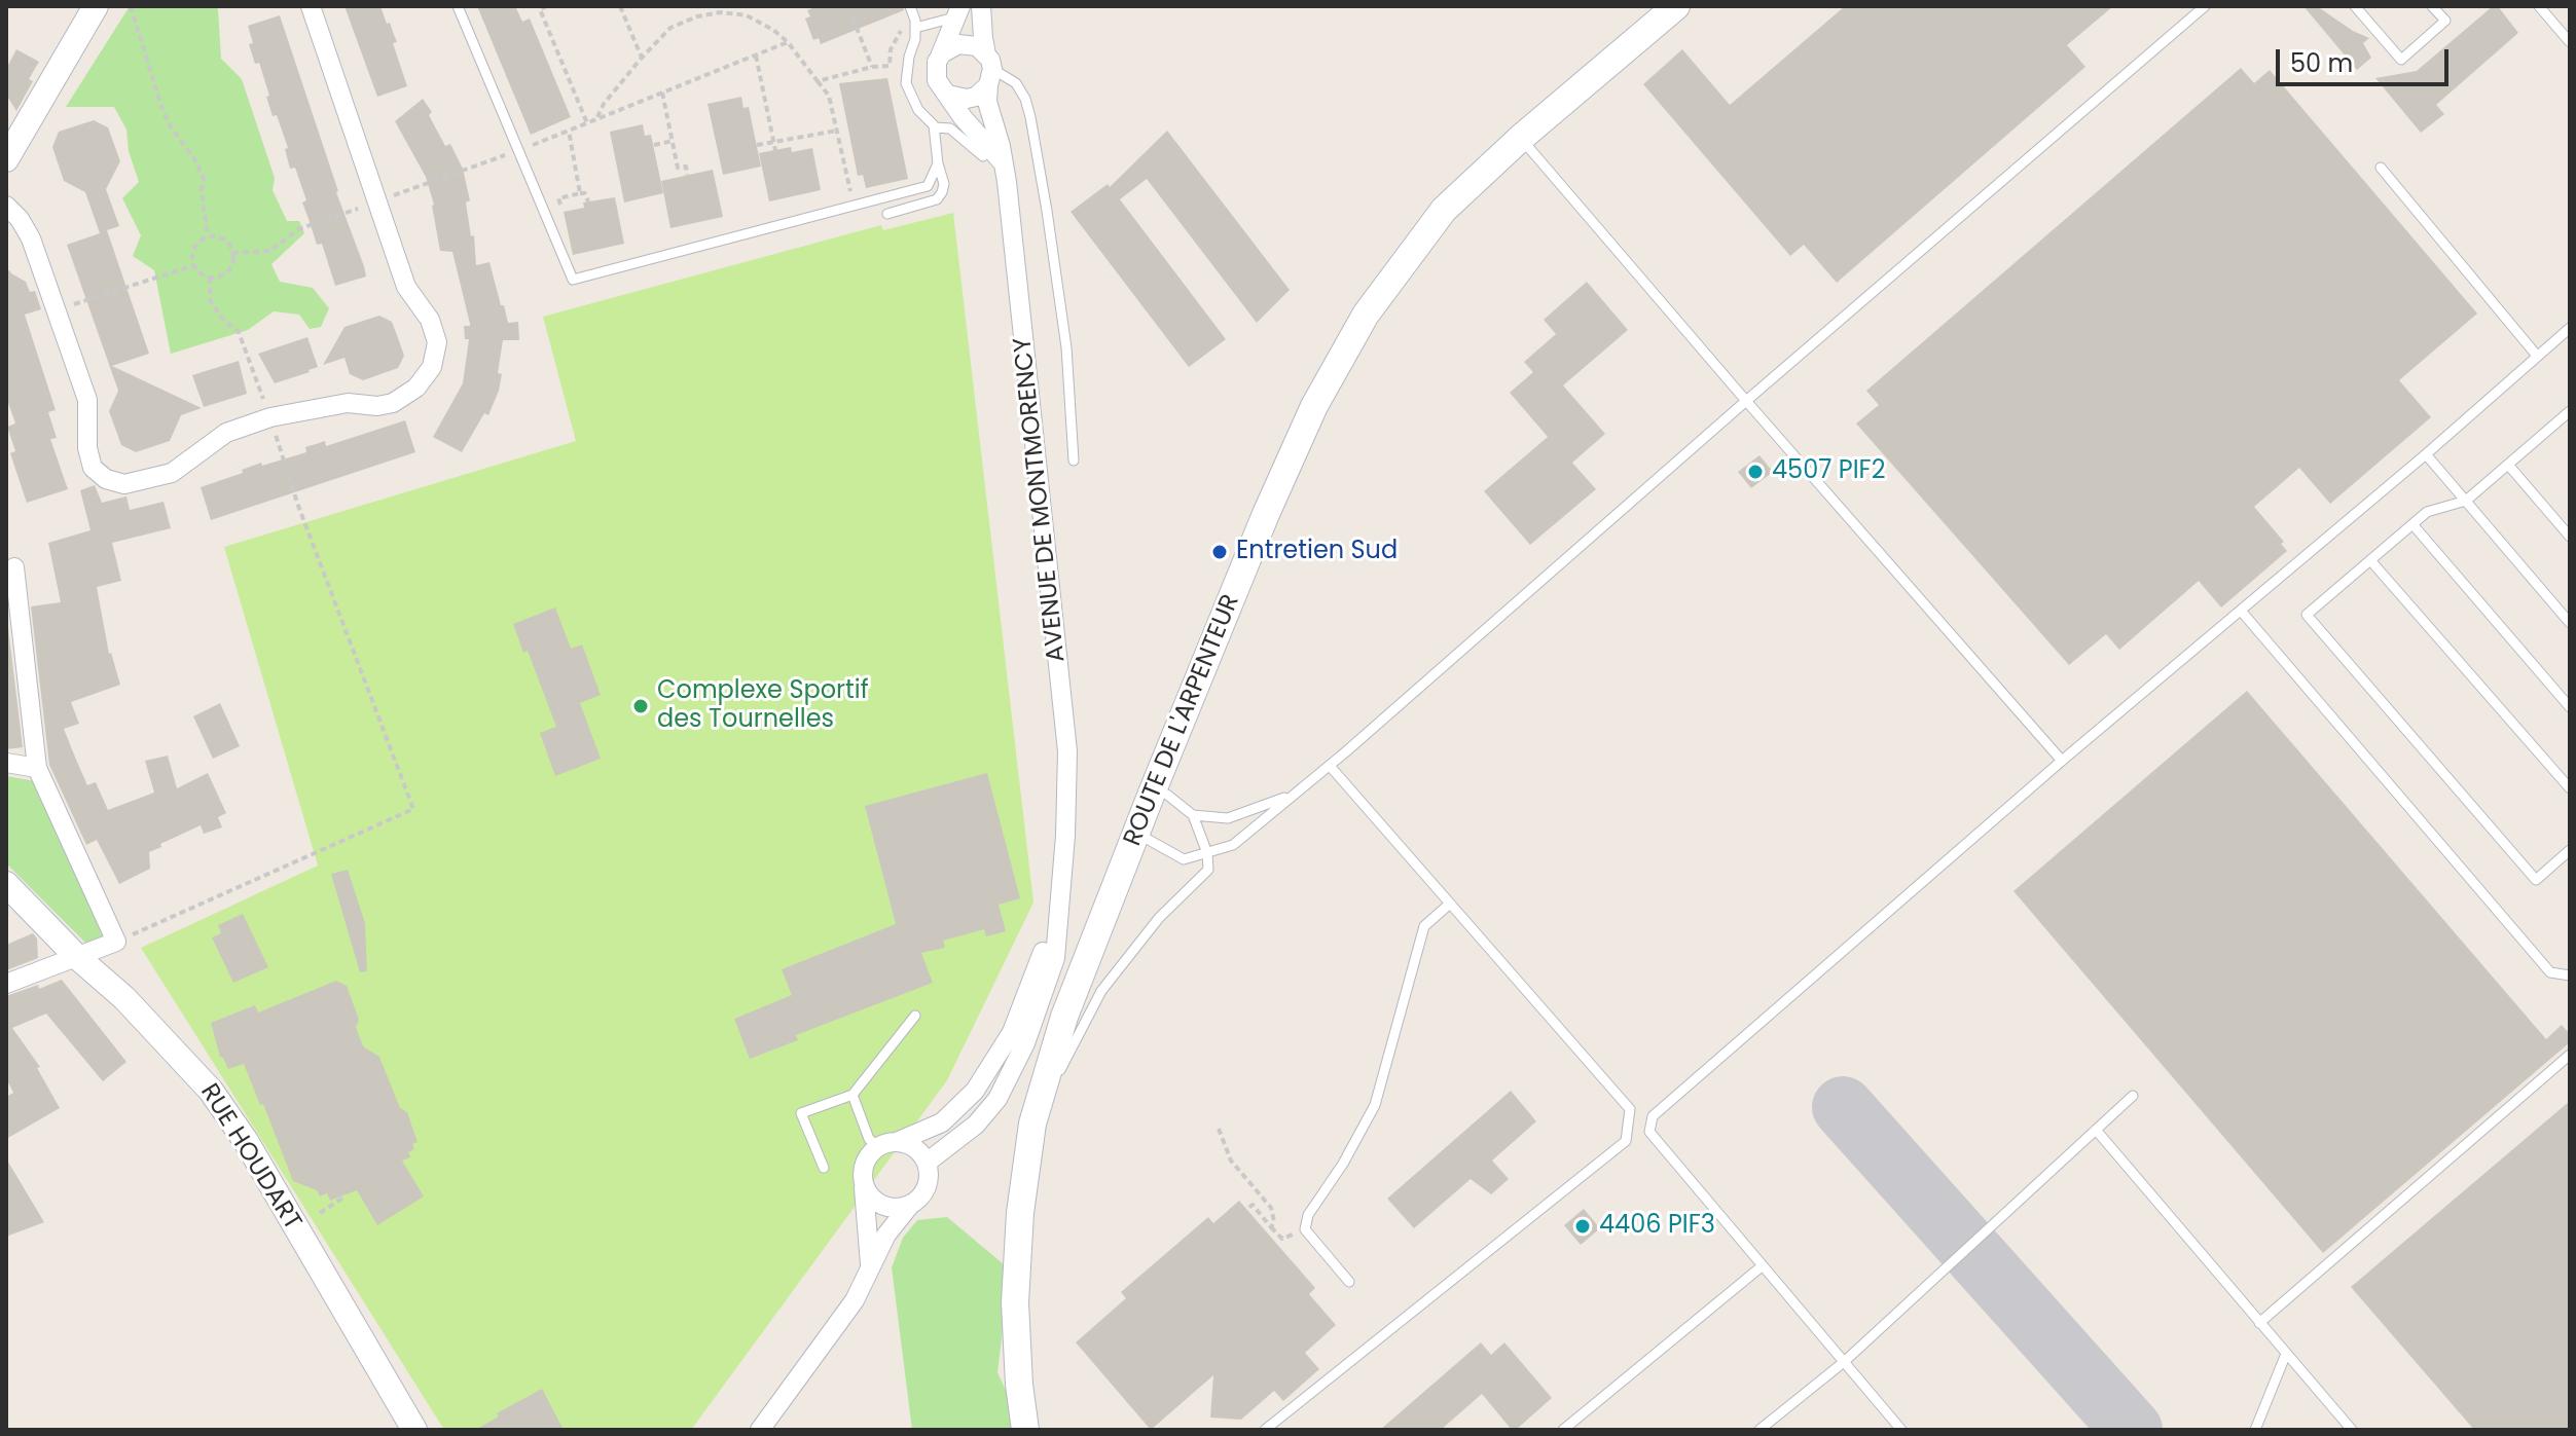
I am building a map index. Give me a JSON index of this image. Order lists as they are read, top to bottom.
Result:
{
  "streets": {
    "main road": ["ROUTE DE L'ARPENTEUR"],
    "street": ["AVENUE DE MONTMORENCY", "RUE HOUDART"]
  },
  "places": [
    "4507 PIF2",
    "Entretien Sud",
    "Complexe Sportif des Tournelles",
    "4406 PIF3"
  ],
  "scale_bar": "50 m"
}
